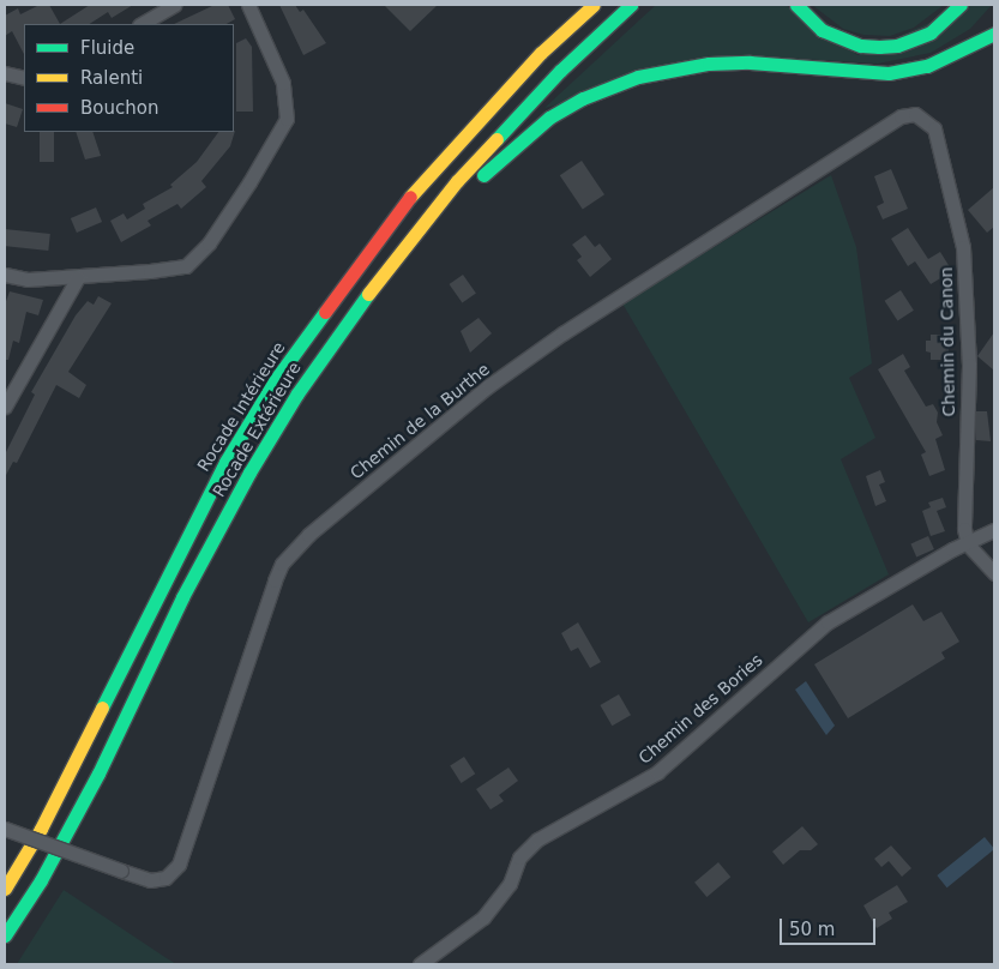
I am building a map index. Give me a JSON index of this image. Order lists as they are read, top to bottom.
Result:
{
  "streets": {
    "highway": ["Rocade Intérieure", "Rocade Extérieure"],
    "street": ["Chemin du Canon", "Chemin de la Burthe", "Chemin des Bories"]
  },
  "crossings": [
    ["Chemin du Canon", "Chemin de la Burthe"],
    ["Chemin du Canon", "Chemin des Bories"]
  ],
  "legend": ["Fluide", "Ralenti", "Bouchon"],
  "scale_bar": "50 m"
}
